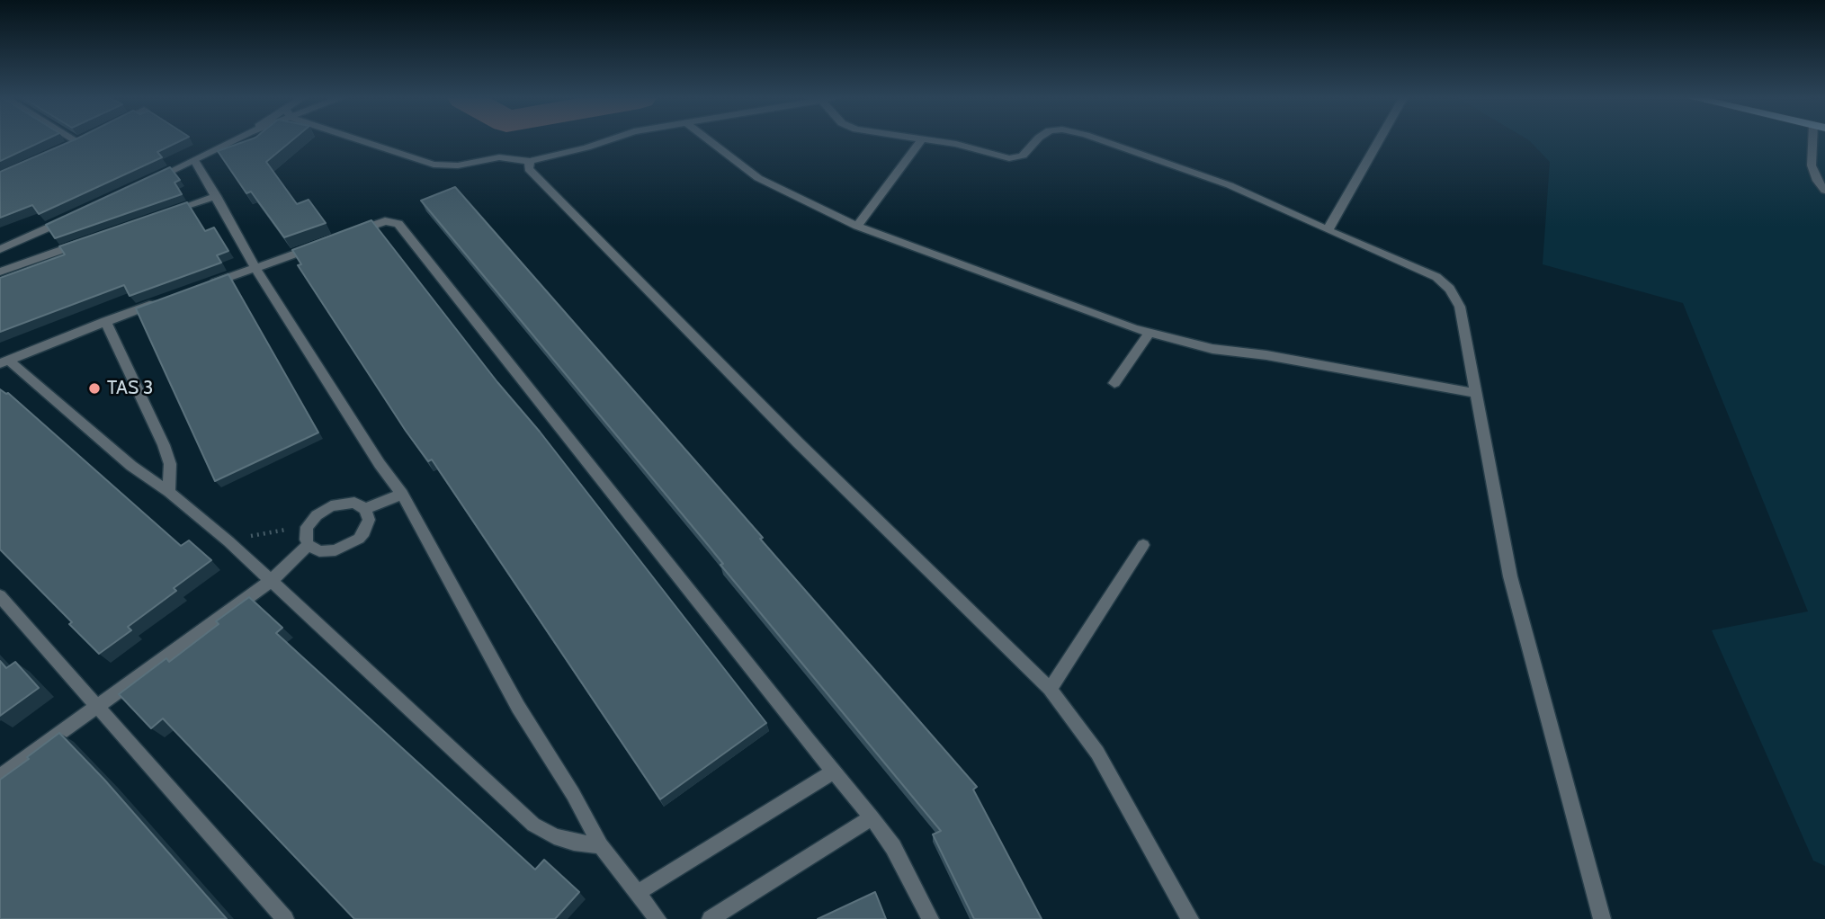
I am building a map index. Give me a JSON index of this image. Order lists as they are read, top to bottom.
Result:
{
  "places": ["TAS 3"]
}
